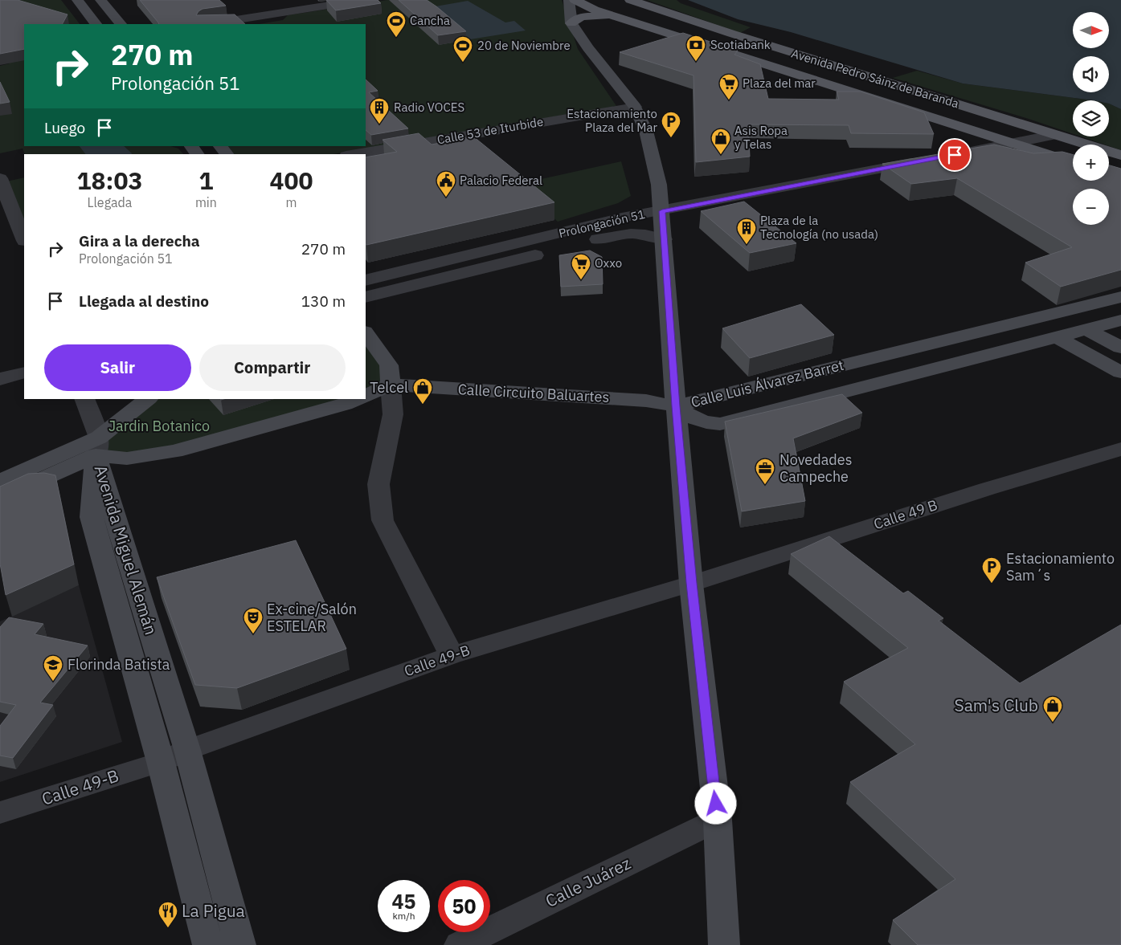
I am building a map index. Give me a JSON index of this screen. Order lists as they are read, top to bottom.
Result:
{
  "streets": {
    "main road": [
      "Avenida Pedro Sáinz de Baranda",
      "Calle Luis Álvarez Barret",
      "Calle Circuito Baluartes",
      "Avenida Miguel Alemán"
    ],
    "street": [
      "Calle 53 de Iturbide",
      "Prolongación 51",
      "Calle 49 B",
      "Calle 49-B",
      "Calle Juárez"
    ]
  },
  "crossings": [
    ["Calle Luis Álvarez Barret", "Calle Circuito Baluartes"],
    ["Calle 49 B", "Calle 49-B"],
    ["Avenida Miguel Alemán", "Calle 49-B"]
  ],
  "parks": ["Jardin Botanico"],
  "places": {
    "sports": ["Cancha", "20 de Noviembre"],
    "bank": ["Scotiabank"],
    "supermarket": ["Plaza del mar", "Oxxo"],
    "building": ["Radio VOCES", "Plaza de la Tecnología (no usada)"],
    "parking": ["Estacionamiento Plaza del Mar", "Estacionamiento Sam´s"],
    "shop": ["Asis Ropa y Telas", "Telcel", "Sam's Club"],
    "public building": ["Palacio Federal"],
    "office": ["Novedades Campeche"],
    "theatre": ["Ex-cine/Salón ESTELAR"],
    "school or university": ["Florinda Batista"],
    "restaurant": ["La Pigua"]
  },
  "north": "right",
  "page": {
    "map_buttons": ["+", "−"],
    "turn": ["270 m", "Prolongación 51"],
    "then": "Luego",
    "eta": [
      "18:03",
      "Llegada",
      "1",
      "min",
      "400",
      "m"
    ],
    "list": [
      {
        "name": "Gira a la derecha",
        "note": "Prolongación 51",
        "value": "270 m"
      },
      {
        "name": "Llegada al destino",
        "value": "130 m"
      }
    ],
    "buttons": ["Salir", "Compartir"],
    "speed": "45 km/h",
    "limit": "50"
  }
}
